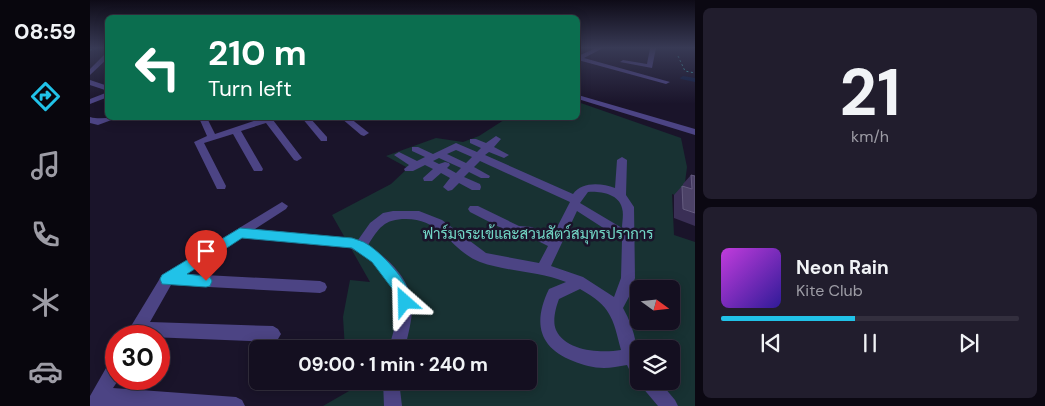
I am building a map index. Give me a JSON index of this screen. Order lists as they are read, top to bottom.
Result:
{
  "parks": ["ฟาร์มจระเข้และสวนสัตว์สมุทรปราการ"],
  "north": "right",
  "page": {
    "tabs": "08:59",
    "tile": ["21", "km/h"],
    "turn": ["210 m", "Turn left"],
    "song": ["Neon Rain", "Kite Club"],
    "limit": "30",
    "trip": "09:00 · 1 min · 240 m"
  }
}
